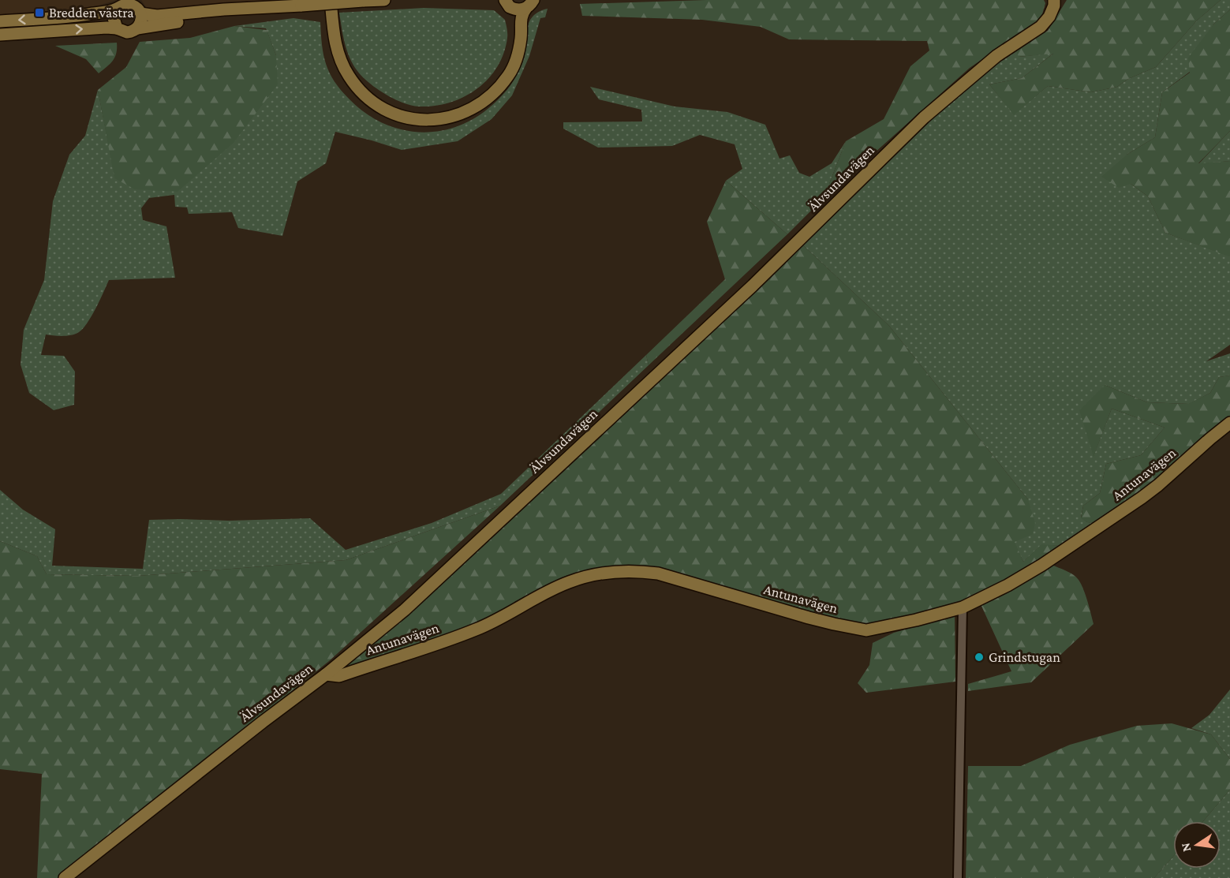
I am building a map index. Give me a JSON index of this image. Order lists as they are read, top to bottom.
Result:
{
  "streets": {
    "street": ["Älvsundavägen", "Antunavägen"]
  },
  "crossings": [
    ["Älvsundavägen", "Antunavägen"]
  ],
  "places": {
    "transit": ["Bredden västra"],
    "other": ["Grindstugan"]
  },
  "north": "left"
}
